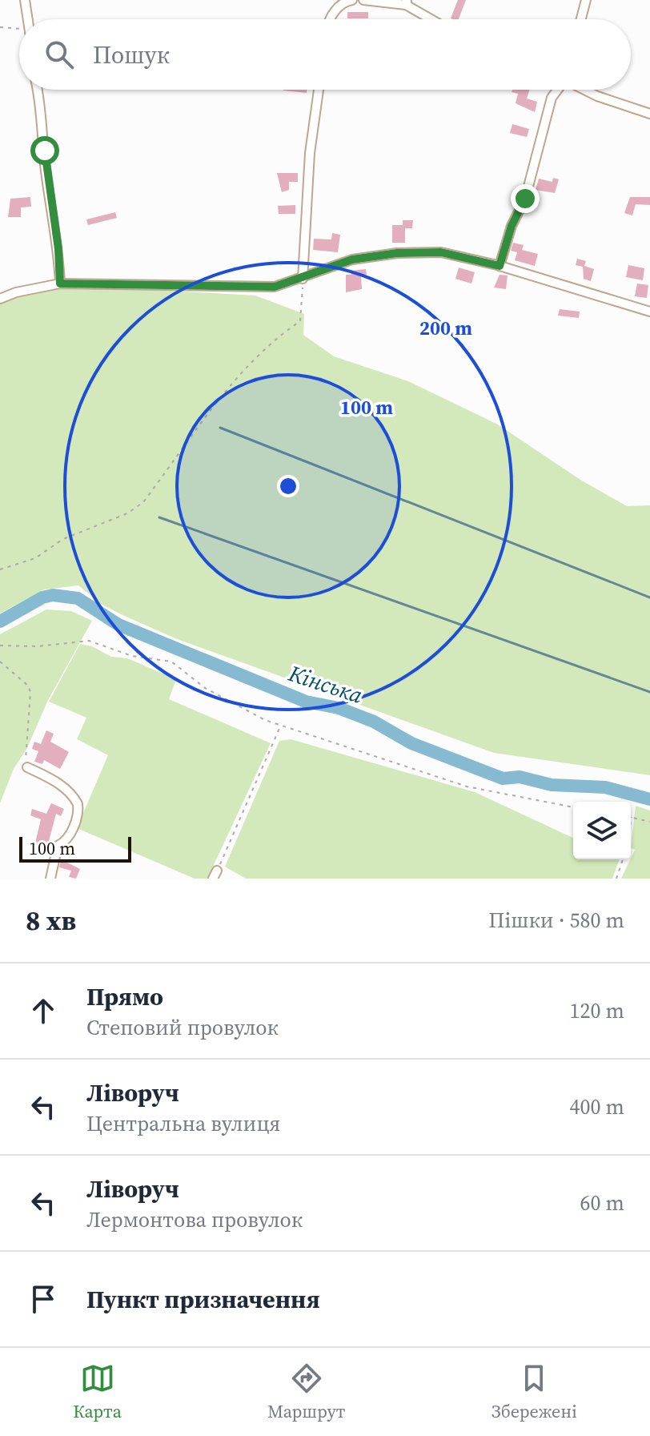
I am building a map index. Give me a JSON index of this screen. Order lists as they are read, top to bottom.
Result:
{
  "water": ["Кінська"],
  "scale_bar": "100 m",
  "page": {
    "search": "Пошук",
    "scale": "100 m",
    "heading": ["8 хв", "Пішки · 580 m"],
    "list": [
      ["Прямо", "Степовий провулок", "120 m"],
      ["Ліворуч", "Центральна вулиця", "400 m"],
      ["Ліворуч", "Лермонтова провулок", "60 m"],
      "Пункт призначення"
    ],
    "nav": ["Карта", "Маршрут", "Збережені"]
  },
  "rings": ["200 m", "100 m"]
}
